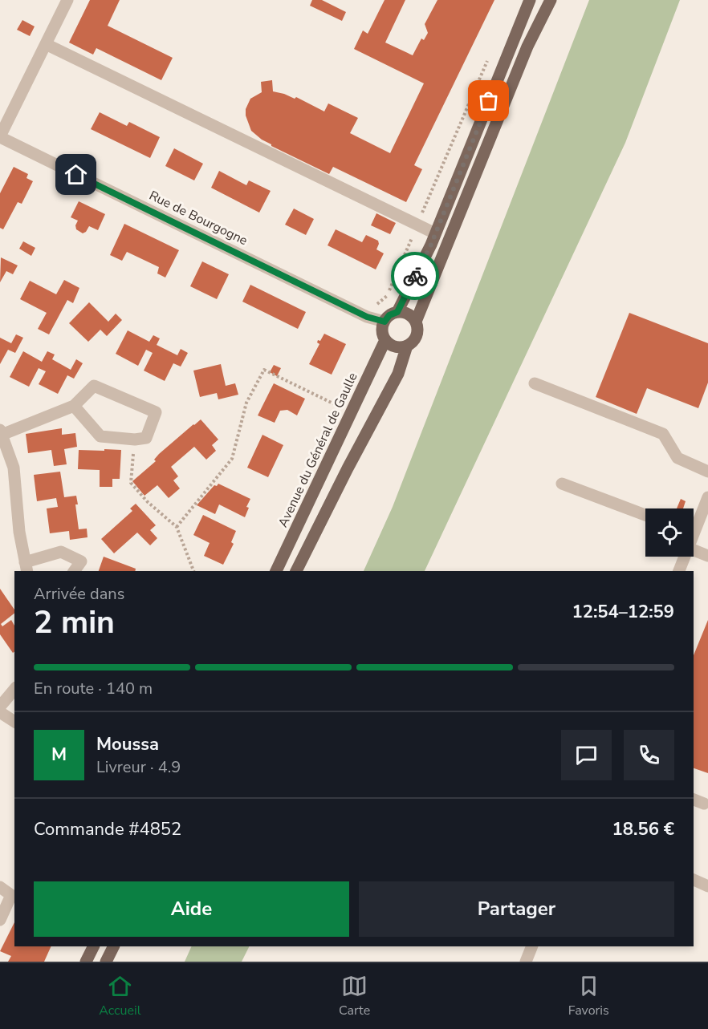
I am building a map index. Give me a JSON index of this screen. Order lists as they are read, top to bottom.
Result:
{
  "streets": {
    "main road": ["Avenue du Général de Gaulle"],
    "street": ["Rue de Bourgogne"]
  },
  "crossings": [
    ["Rue de Bourgogne", "Avenue du Général de Gaulle"]
  ],
  "page": {
    "heading": ["2 min", "Arrivée dans", "12:54–12:59"],
    "panel": [
      "Moussa",
      "Livreur · 4.9",
      "Commande #4852",
      "18.56 €"
    ],
    "bar": "En route · 140 m",
    "round": "M",
    "buttons": ["Aide", "Partager"],
    "tabs": ["Accueil", "Carte", "Favoris"]
  }
}
